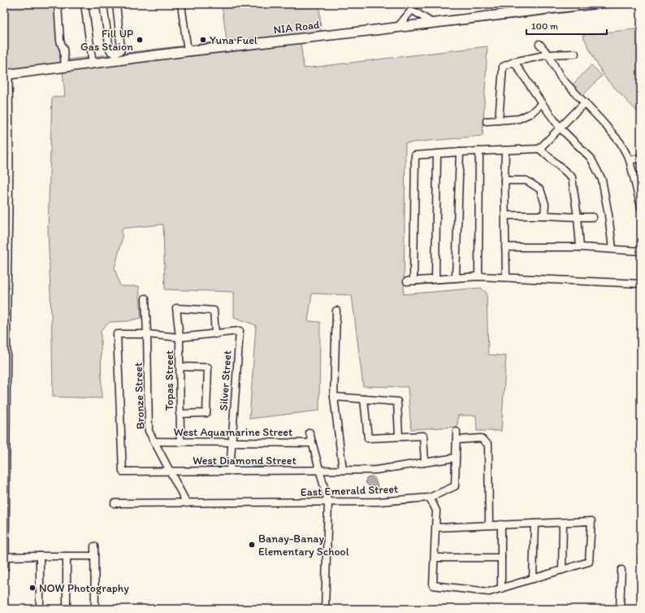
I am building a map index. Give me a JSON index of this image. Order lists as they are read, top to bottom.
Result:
{
  "streets": {
    "street": [
      "NIA Road",
      "Topas Street",
      "Silver Street",
      "Bronze Street",
      "West Aquamarine Street",
      "West Diamond Street",
      "East Emerald Street"
    ]
  },
  "crossings": [
    ["Topas Street", "Silver Street"],
    ["Topas Street", "West Aquamarine Street"],
    ["Silver Street", "West Aquamarine Street"],
    ["Silver Street", "West Diamond Street"],
    ["Bronze Street", "West Aquamarine Street"],
    ["Bronze Street", "West Diamond Street"],
    ["Bronze Street", "East Emerald Street"],
    ["West Diamond Street", "East Emerald Street"]
  ],
  "places": [
    "Fill UP Gas Staion",
    "Yuna Fuel",
    "Banay-Banay Elementary School",
    "NOW Photography"
  ],
  "scale_bar": "100 m"
}
